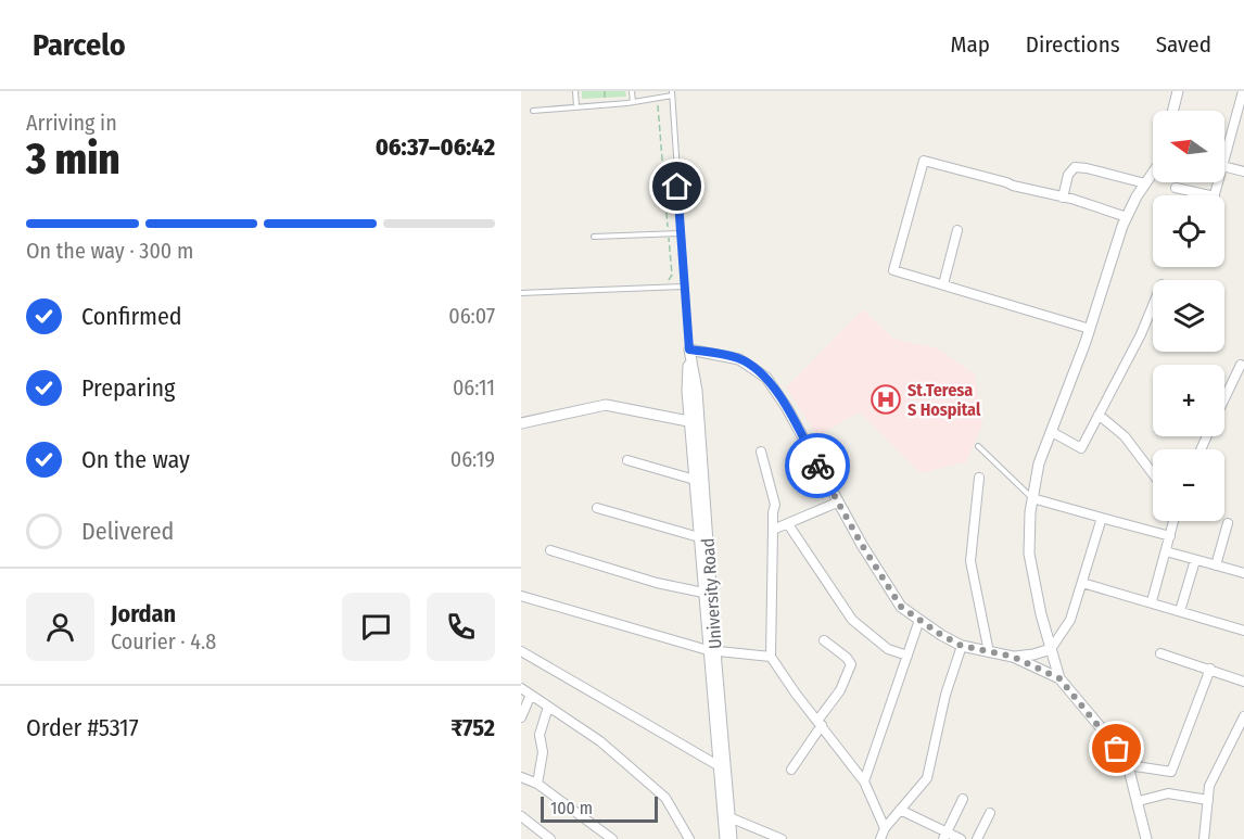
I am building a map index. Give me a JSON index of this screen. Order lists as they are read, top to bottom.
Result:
{
  "streets": {
    "street": ["University Road"]
  },
  "places": {
    "hospital": ["St.Teresa S Hospital"]
  },
  "scale_bar": "100 m",
  "north": "left",
  "page": {
    "header": "Parcelo",
    "nav": ["Map", "Directions", "Saved"],
    "heading": ["3 min", "Arriving in", "06:37–06:42"],
    "panel": [
      "Jordan",
      "Courier · 4.8",
      "Order #5317",
      "₹752"
    ],
    "map_buttons": ["+", "−"],
    "bar": "On the way · 300 m",
    "list": [
      ["Confirmed", "06:07"],
      ["Preparing", "06:11"],
      ["On the way", "06:19"],
      "Delivered"
    ],
    "scale": "100 m"
  }
}
